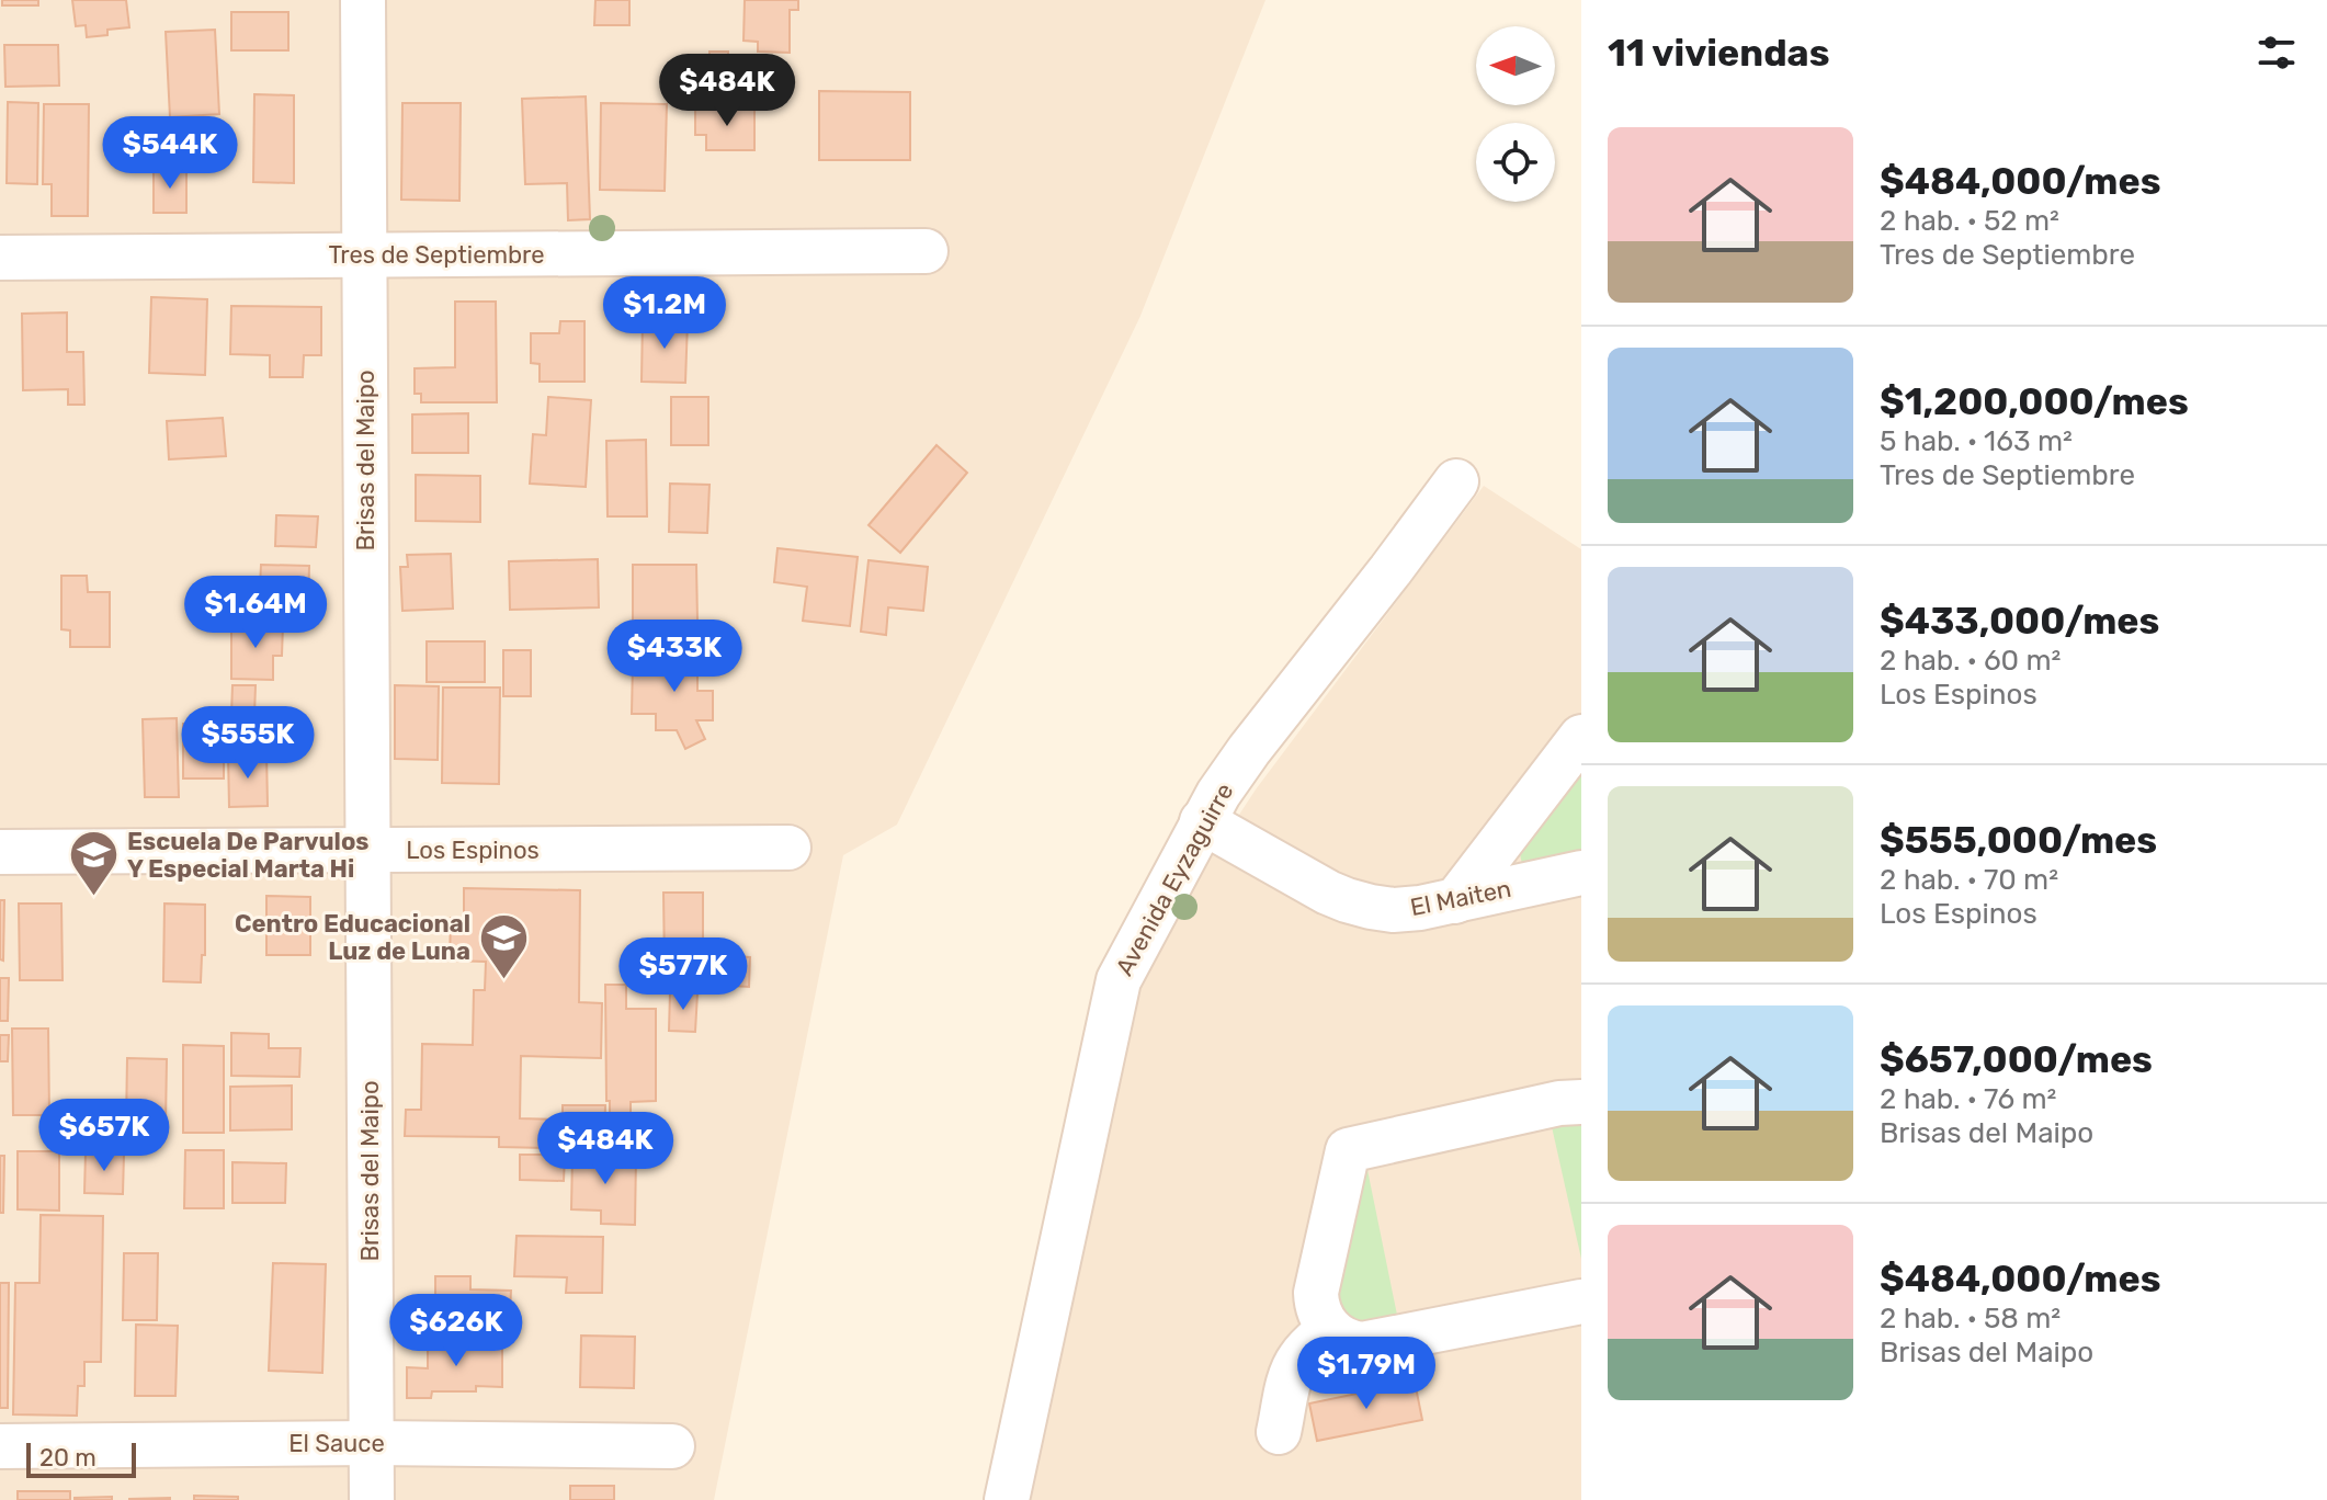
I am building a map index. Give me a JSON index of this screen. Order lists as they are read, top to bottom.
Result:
{
  "streets": {
    "street": [
      "Tres de Septiembre",
      "Brisas del Maipo",
      "Los Espinos",
      "Avenida Eyzaguirre",
      "El Maiten",
      "El Sauce"
    ]
  },
  "crossings": [
    ["Tres de Septiembre", "Brisas del Maipo"],
    ["Brisas del Maipo", "Los Espinos"],
    ["Brisas del Maipo", "El Sauce"],
    ["Avenida Eyzaguirre", "El Maiten"]
  ],
  "places": {
    "school or university": ["Escuela De Parvulos Y Especial Marta Hi", "Centro Educacional Luz de Luna"]
  },
  "scale_bar": "20 m",
  "north": "left",
  "page": {
    "heading": "11 viviendas",
    "price": [
      "$484K",
      "$544K",
      "$1.2M",
      "$1.64M",
      "$433K",
      "$555K",
      "$577K",
      "$657K",
      "$484K",
      "$626K",
      "$1.79M"
    ],
    "list": [
      {
        "name": "$484,000/mes",
        "note": "2 hab. · 52 m² · Tres de Septiembre"
      },
      {
        "name": "$1,200,000/mes",
        "note": "5 hab. · 163 m² · Tres de Septiembre"
      },
      {
        "name": "$433,000/mes",
        "note": "2 hab. · 60 m² · Los Espinos"
      },
      {
        "name": "$555,000/mes",
        "note": "2 hab. · 70 m² · Los Espinos"
      },
      {
        "name": "$657,000/mes",
        "note": "2 hab. · 76 m² · Brisas del Maipo"
      },
      {
        "name": "$484,000/mes",
        "note": "2 hab. · 58 m² · Brisas del Maipo"
      }
    ],
    "scale": "20 m"
  }
}
